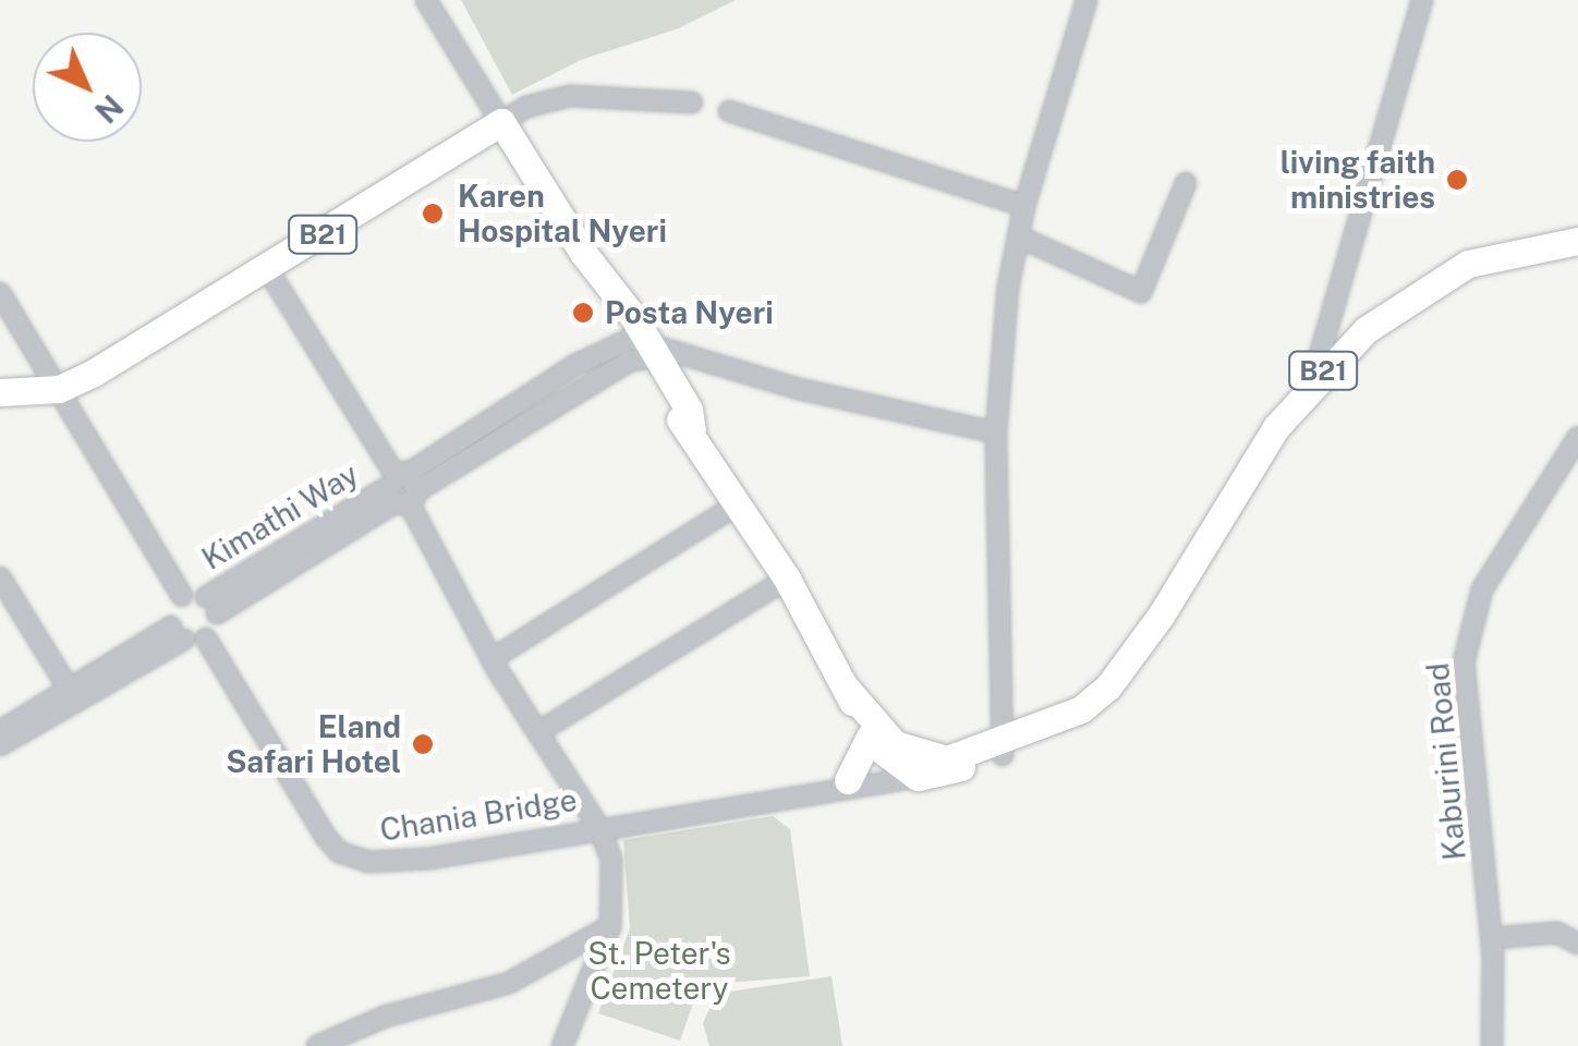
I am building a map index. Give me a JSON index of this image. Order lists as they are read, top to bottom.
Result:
{
  "streets": {
    "highway": ["B21"],
    "street": ["Kimathi Way", "Kaburini Road", "Chania Bridge"]
  },
  "crossings": [
    ["B21", "Chania Bridge"]
  ],
  "parks": ["St. Peter's Cemetery"],
  "places": [
    "living faith ministries",
    "Karen Hospital Nyeri",
    "Posta Nyeri",
    "Eland Safari Hotel"
  ],
  "north": "bottom right"
}
